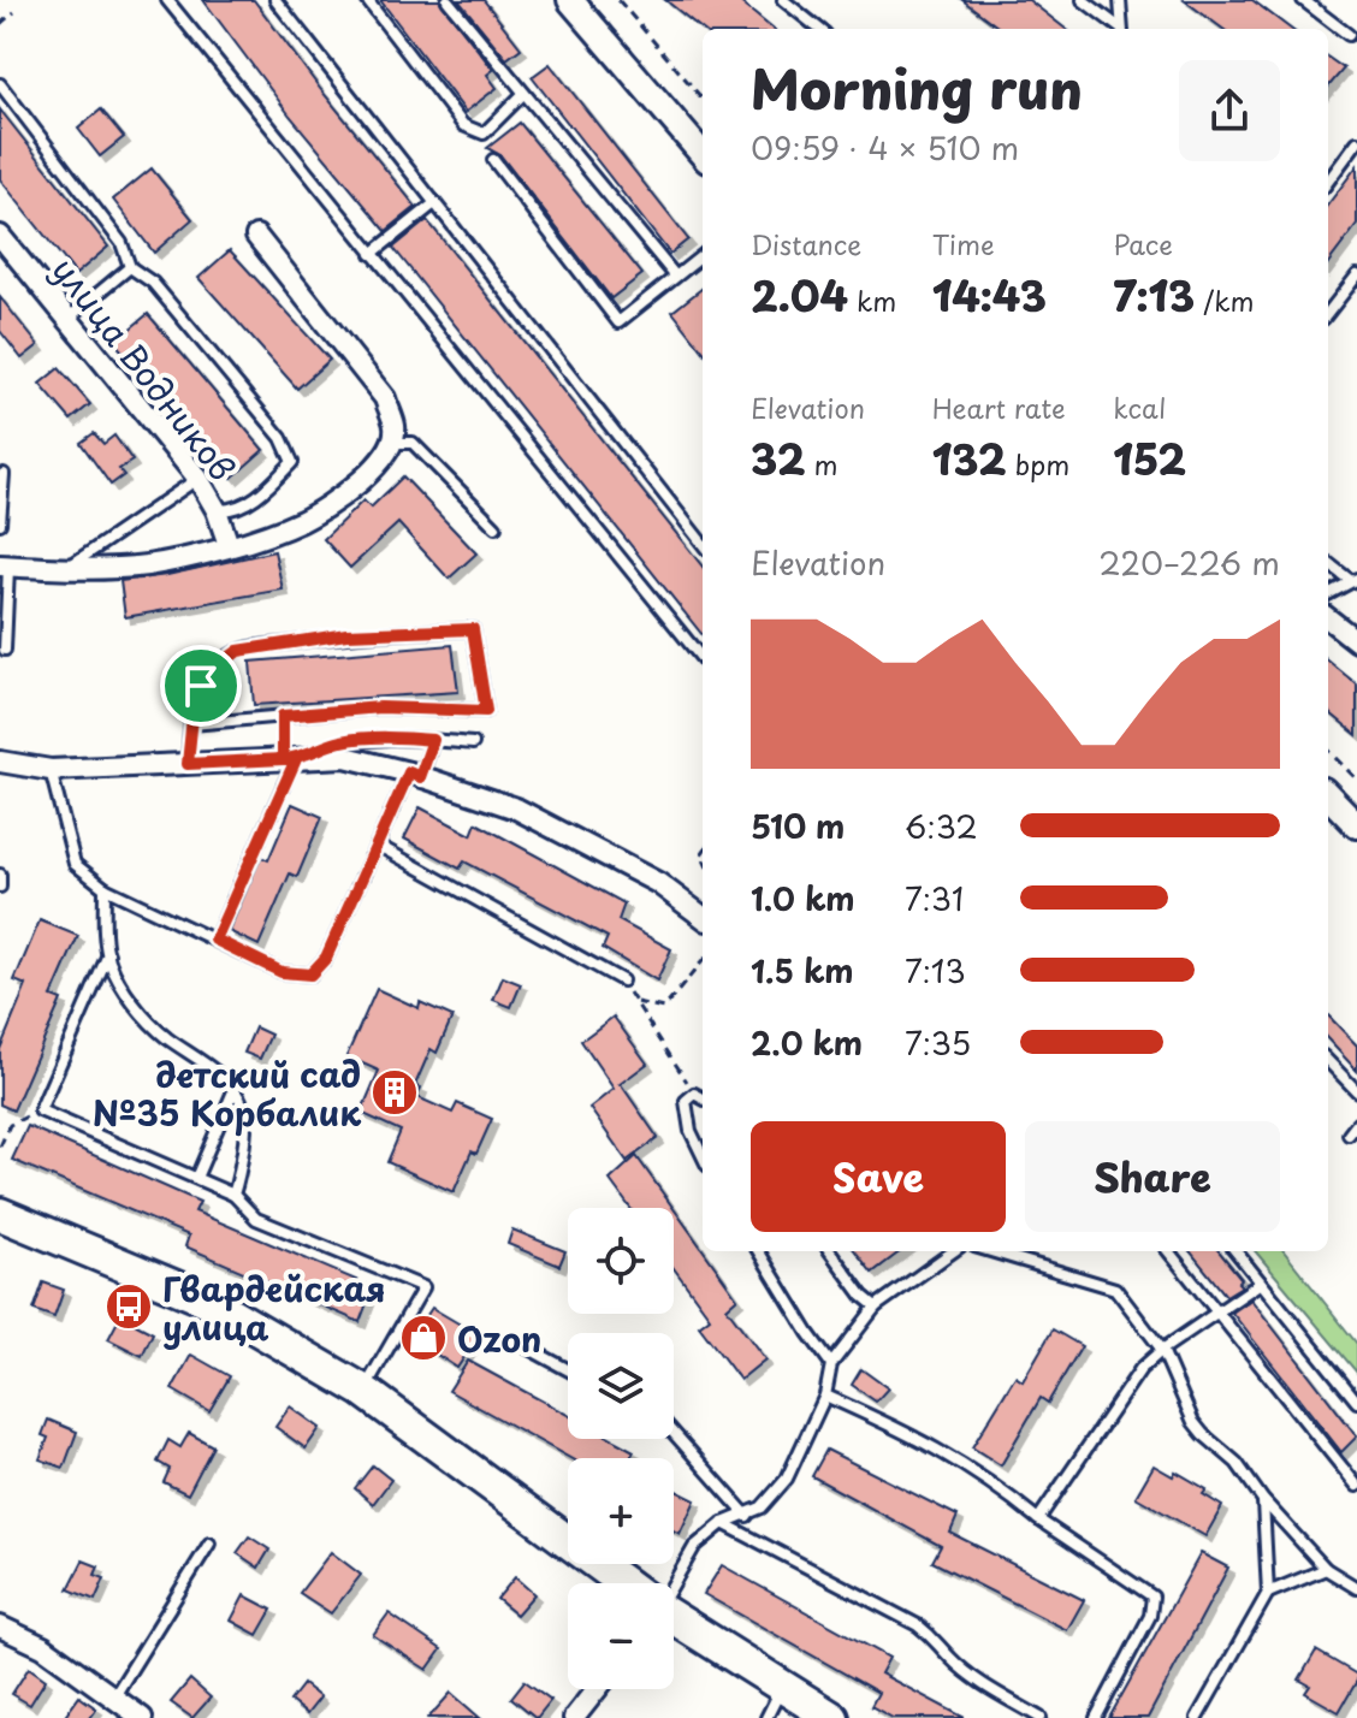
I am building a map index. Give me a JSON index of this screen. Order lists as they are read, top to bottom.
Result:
{
  "streets": {
    "street": ["улица Водников"]
  },
  "places": {
    "building": ["детский сад №35 Корбалик"],
    "bus stop": ["Гвардейская улица"],
    "shop": ["Ozon"]
  },
  "page": {
    "heading": ["Morning run", "09:59 · 4 × 510 m"],
    "stats": [
      ["Distance", "2.04 km"],
      ["Time", "14:43"],
      ["Pace", "7:13 /km"],
      ["Elevation", "32 m"],
      ["Heart rate", "132 bpm"],
      ["kcal", "152"]
    ],
    "chart": ["Elevation", "220–226 m"],
    "list": [
      {
        "name": "510 m",
        "note": "6:32"
      },
      {
        "name": "1.0 km",
        "note": "7:31"
      },
      {
        "name": "1.5 km",
        "note": "7:13"
      },
      {
        "name": "2.0 km",
        "note": "7:35"
      }
    ],
    "buttons": ["Save", "Share"],
    "map_buttons": ["+", "−"]
  }
}
